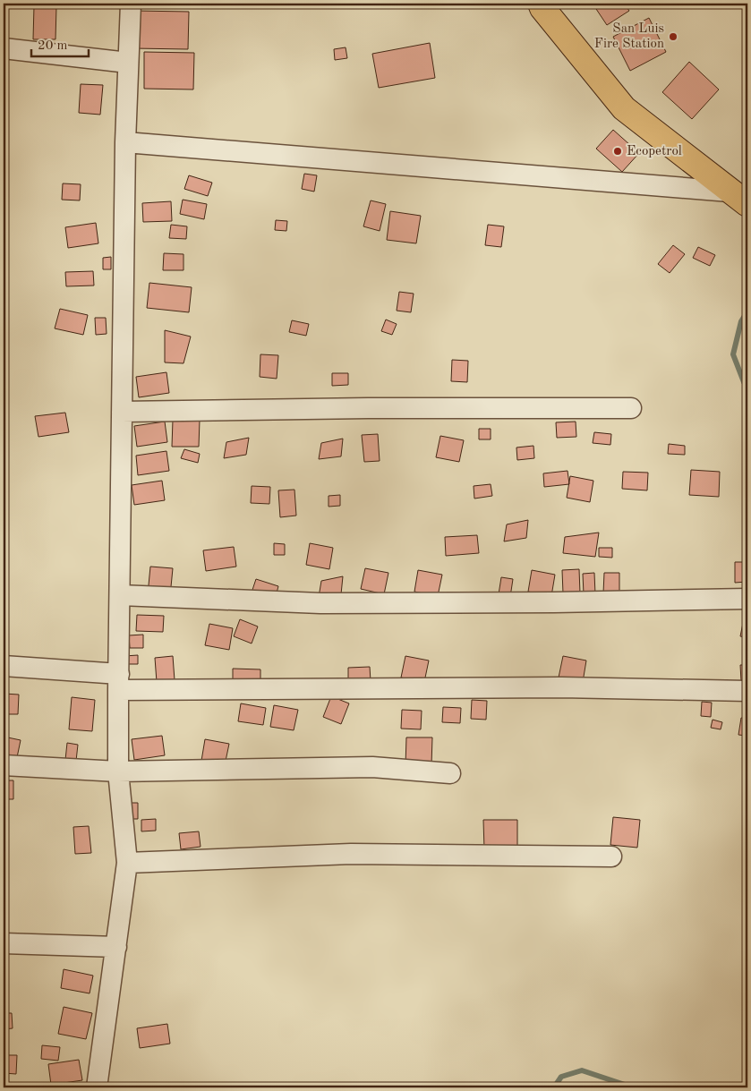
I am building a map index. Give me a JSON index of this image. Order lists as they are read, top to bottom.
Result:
{
  "places": ["San Luis Fire Station", "Ecopetrol"],
  "scale_bar": "20 m"
}
